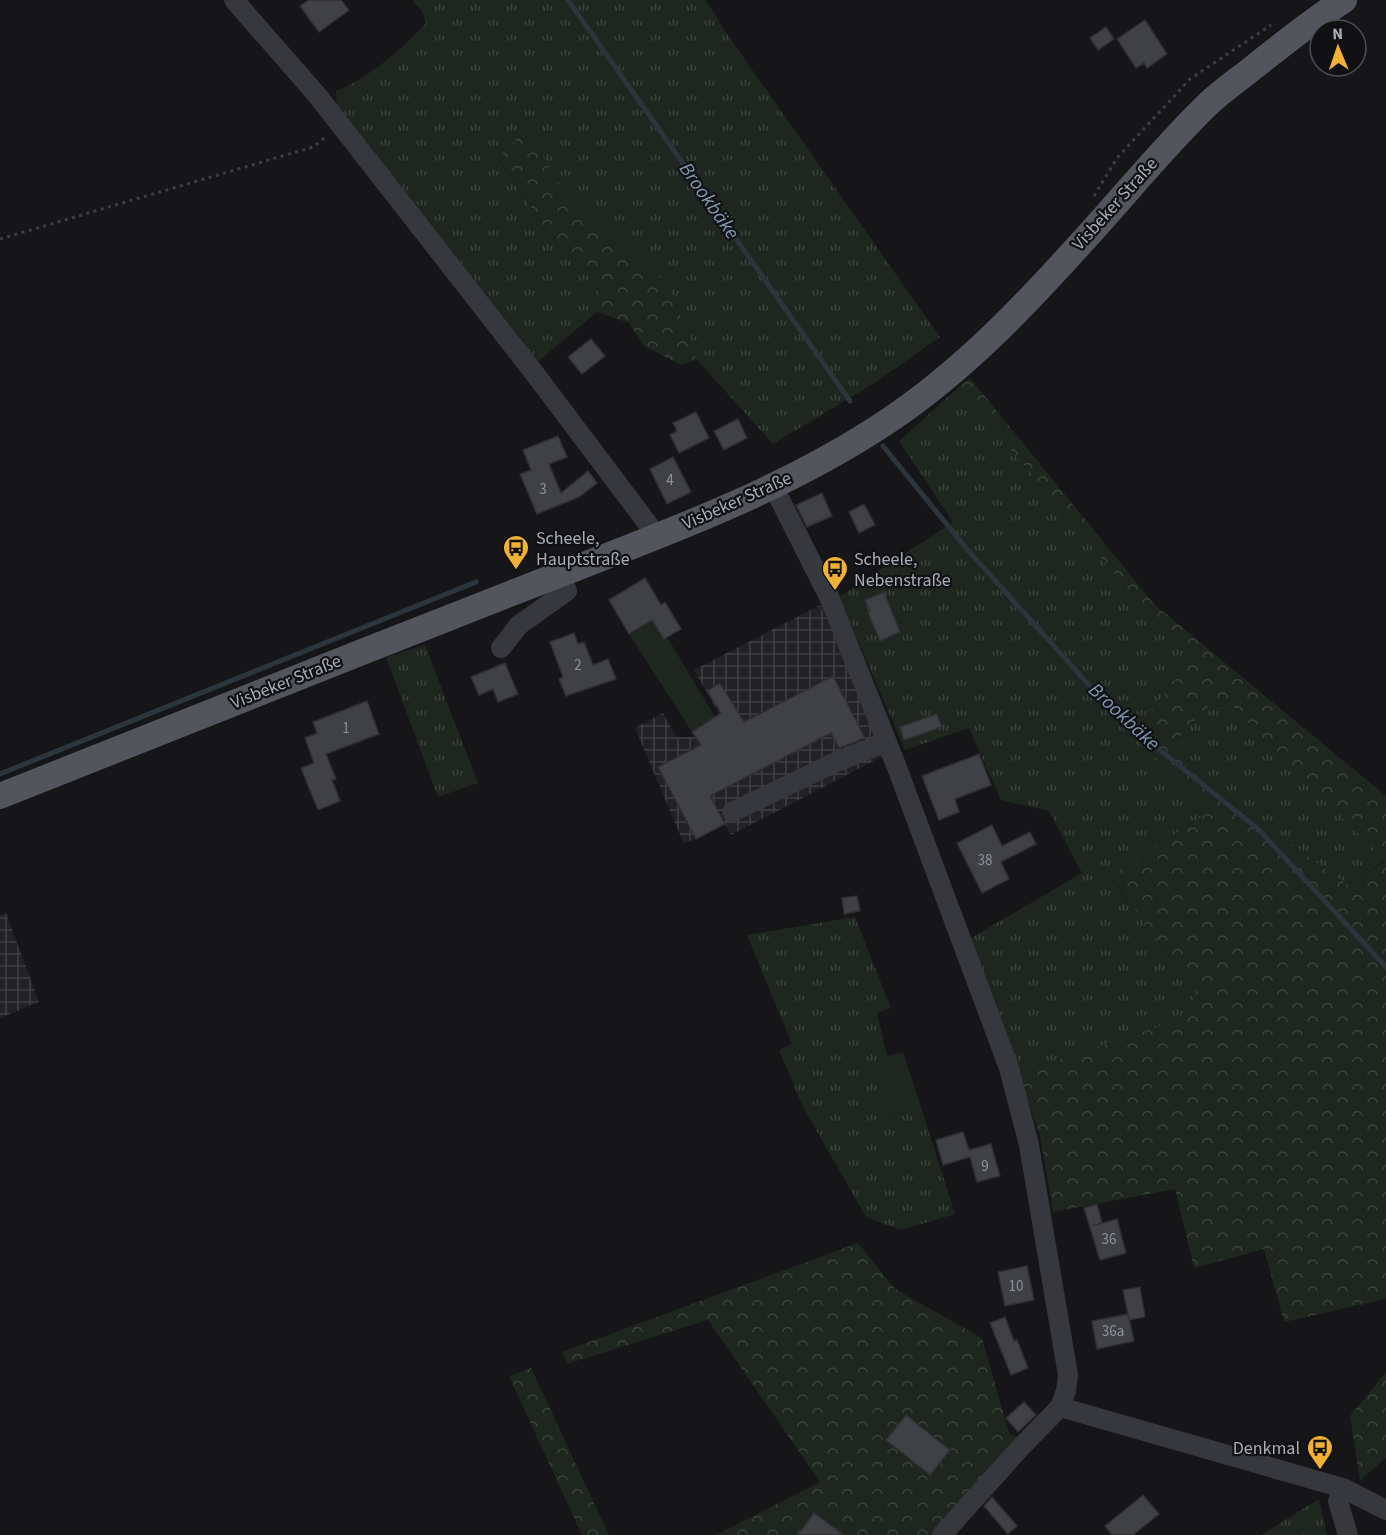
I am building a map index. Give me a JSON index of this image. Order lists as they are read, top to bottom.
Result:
{
  "streets": {
    "main road": ["Visbeker Straße"]
  },
  "water": ["Brookbäke"],
  "places": {
    "bus stop": ["Scheele, Hauptstraße", "Scheele, Nebenstraße", "Denkmal"]
  },
  "house_numbers": [
    "4",
    "3",
    "2",
    "1",
    "38",
    "9",
    "36",
    "10",
    "36a"
  ],
  "north": "top"
}
